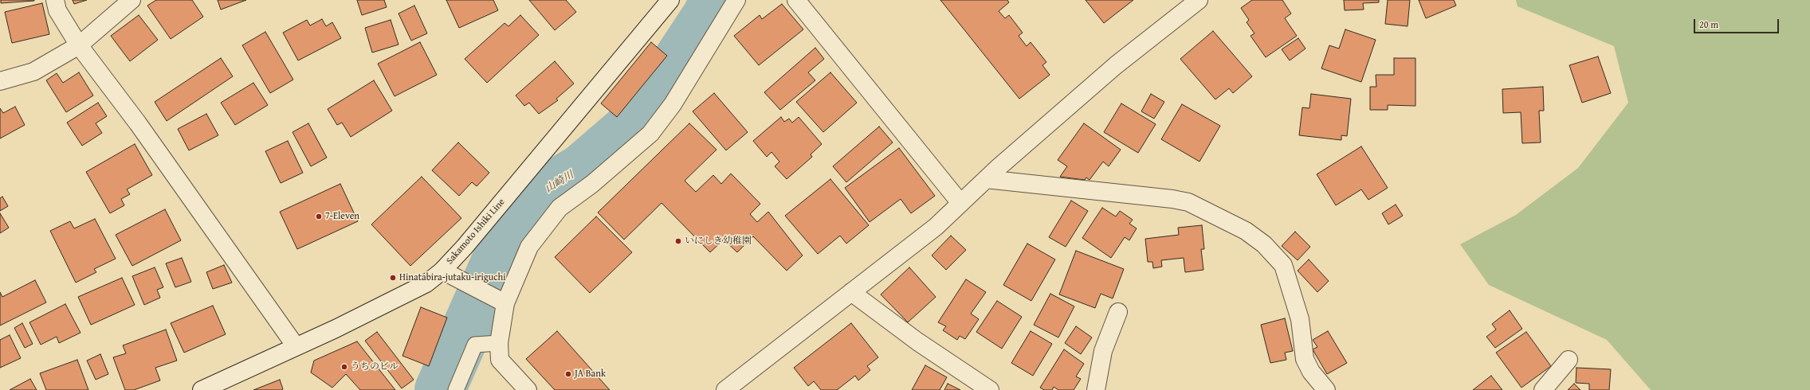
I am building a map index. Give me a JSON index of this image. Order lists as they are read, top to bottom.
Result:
{
  "streets": {
    "street": ["Sakamoto Ishiki Line"]
  },
  "water": ["山崎川"],
  "places": [
    "7-Eleven",
    "いにしき幼稚園",
    "Hinatabira-jutaku-iriguchi",
    "うちのビル",
    "JA Bank"
  ],
  "scale_bar": "20 m"
}
